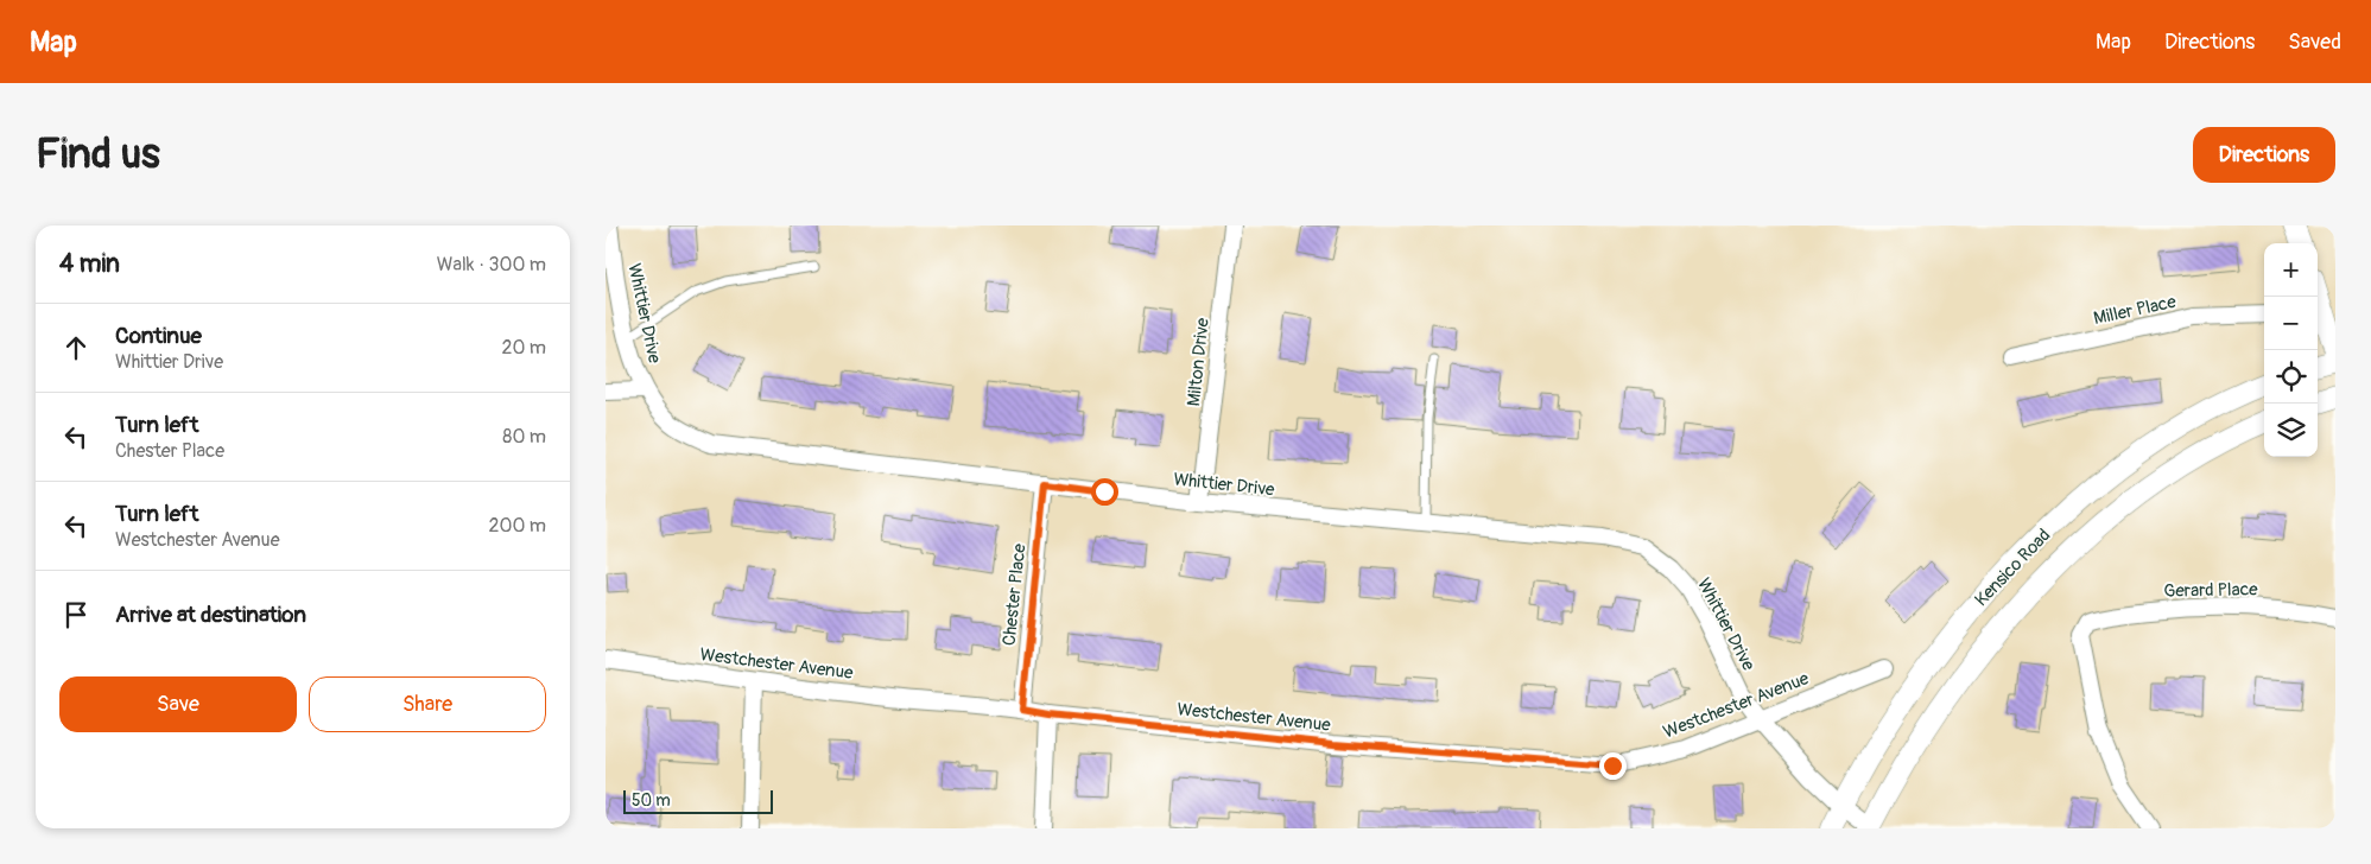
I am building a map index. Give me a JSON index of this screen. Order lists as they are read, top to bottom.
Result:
{
  "streets": {
    "street": [
      "Miller Place",
      "Whittier Drive",
      "Milton Drive",
      "Kensico Road",
      "Gerard Place",
      "Chester Place",
      "Westchester Avenue"
    ]
  },
  "crossings": [
    ["Whittier Drive", "Milton Drive"],
    ["Whittier Drive", "Kensico Road"],
    ["Whittier Drive", "Chester Place"],
    ["Whittier Drive", "Westchester Avenue"],
    ["Chester Place", "Westchester Avenue"]
  ],
  "scale_bar": "50 m",
  "page": {
    "header": "Map",
    "nav": ["Map", "Directions", "Saved"],
    "buttons": [
      "Directions",
      ["Save", "Share"]
    ],
    "title": "Find us",
    "heading": ["4 min", "Walk · 300 m"],
    "map_buttons": ["+", "−"],
    "list": [
      ["Continue", "Whittier Drive", "20 m"],
      ["Turn left", "Chester Place", "80 m"],
      ["Turn left", "Westchester Avenue", "200 m"],
      "Arrive at destination"
    ],
    "scale": "50 m"
  }
}
